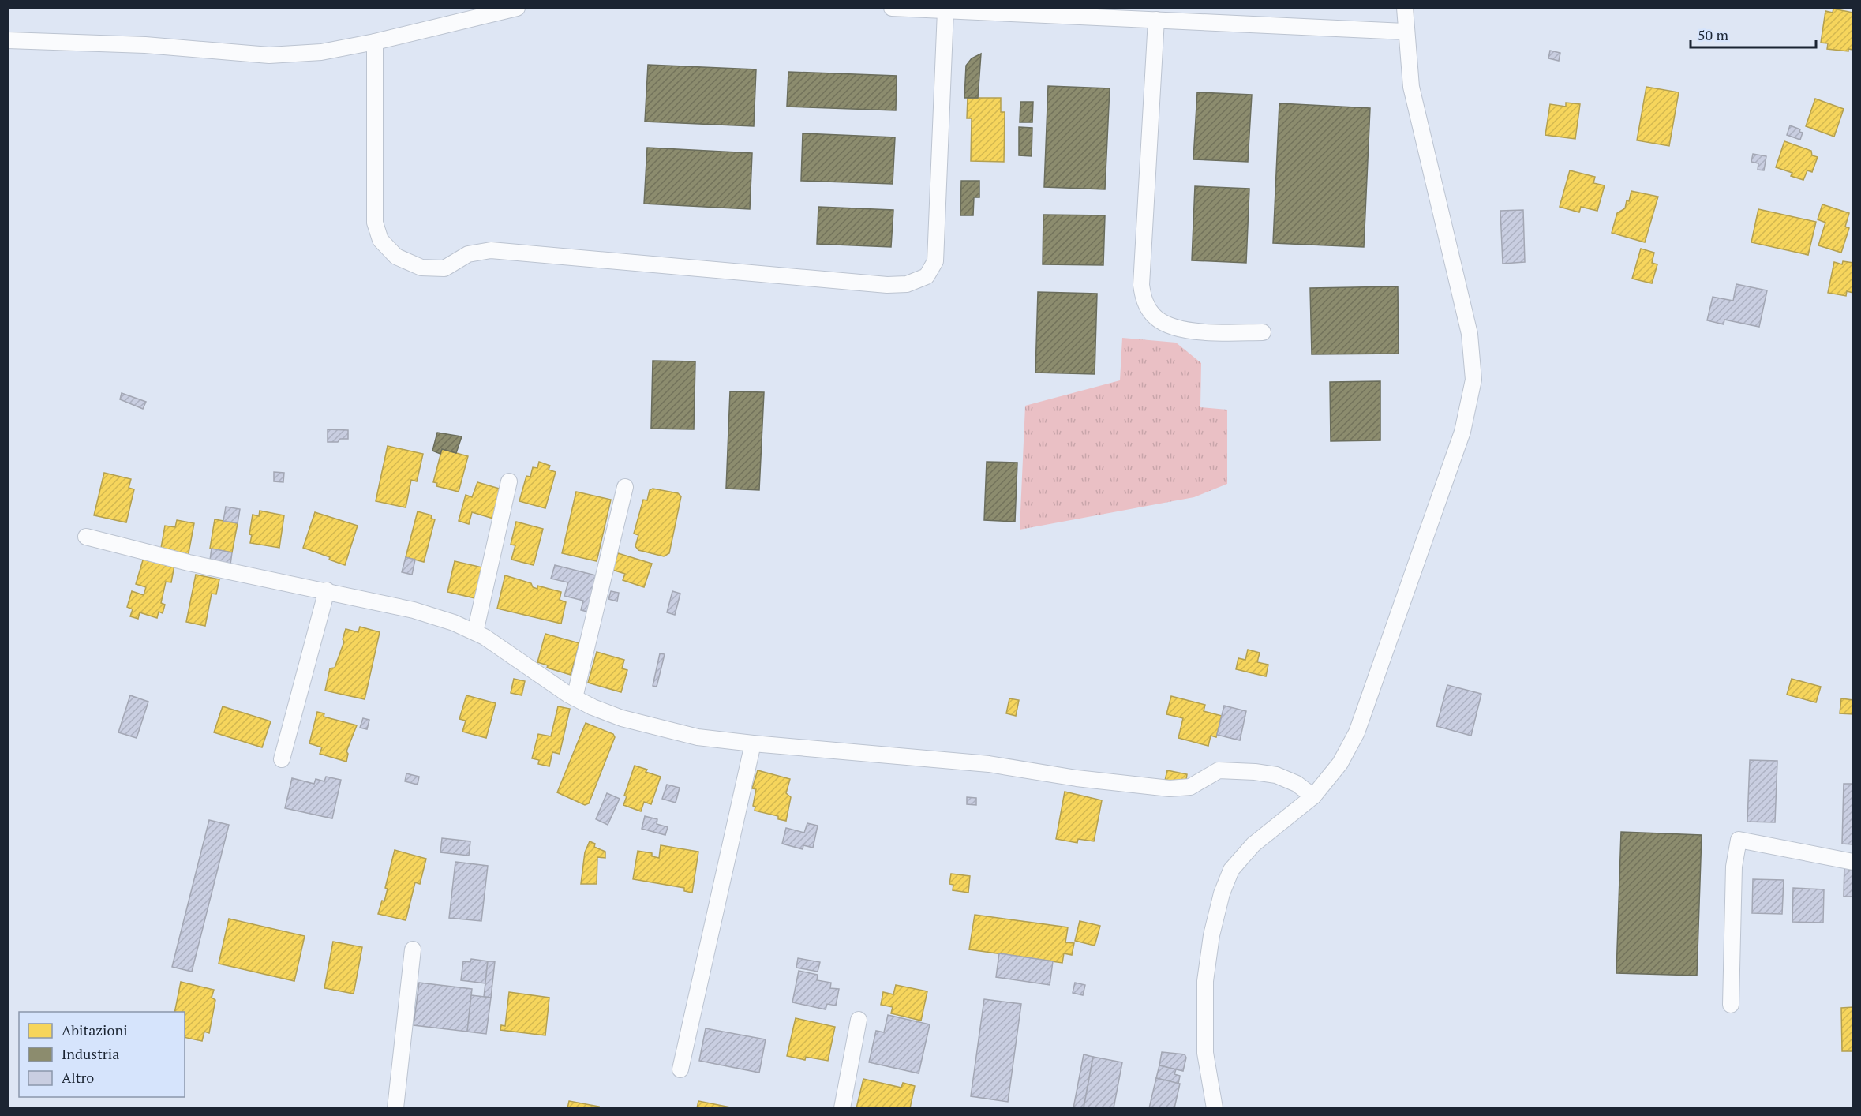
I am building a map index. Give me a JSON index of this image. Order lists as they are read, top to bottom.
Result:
{
  "legend": ["Abitazioni", "Industria", "Altro"],
  "scale_bar": "50 m"
}
